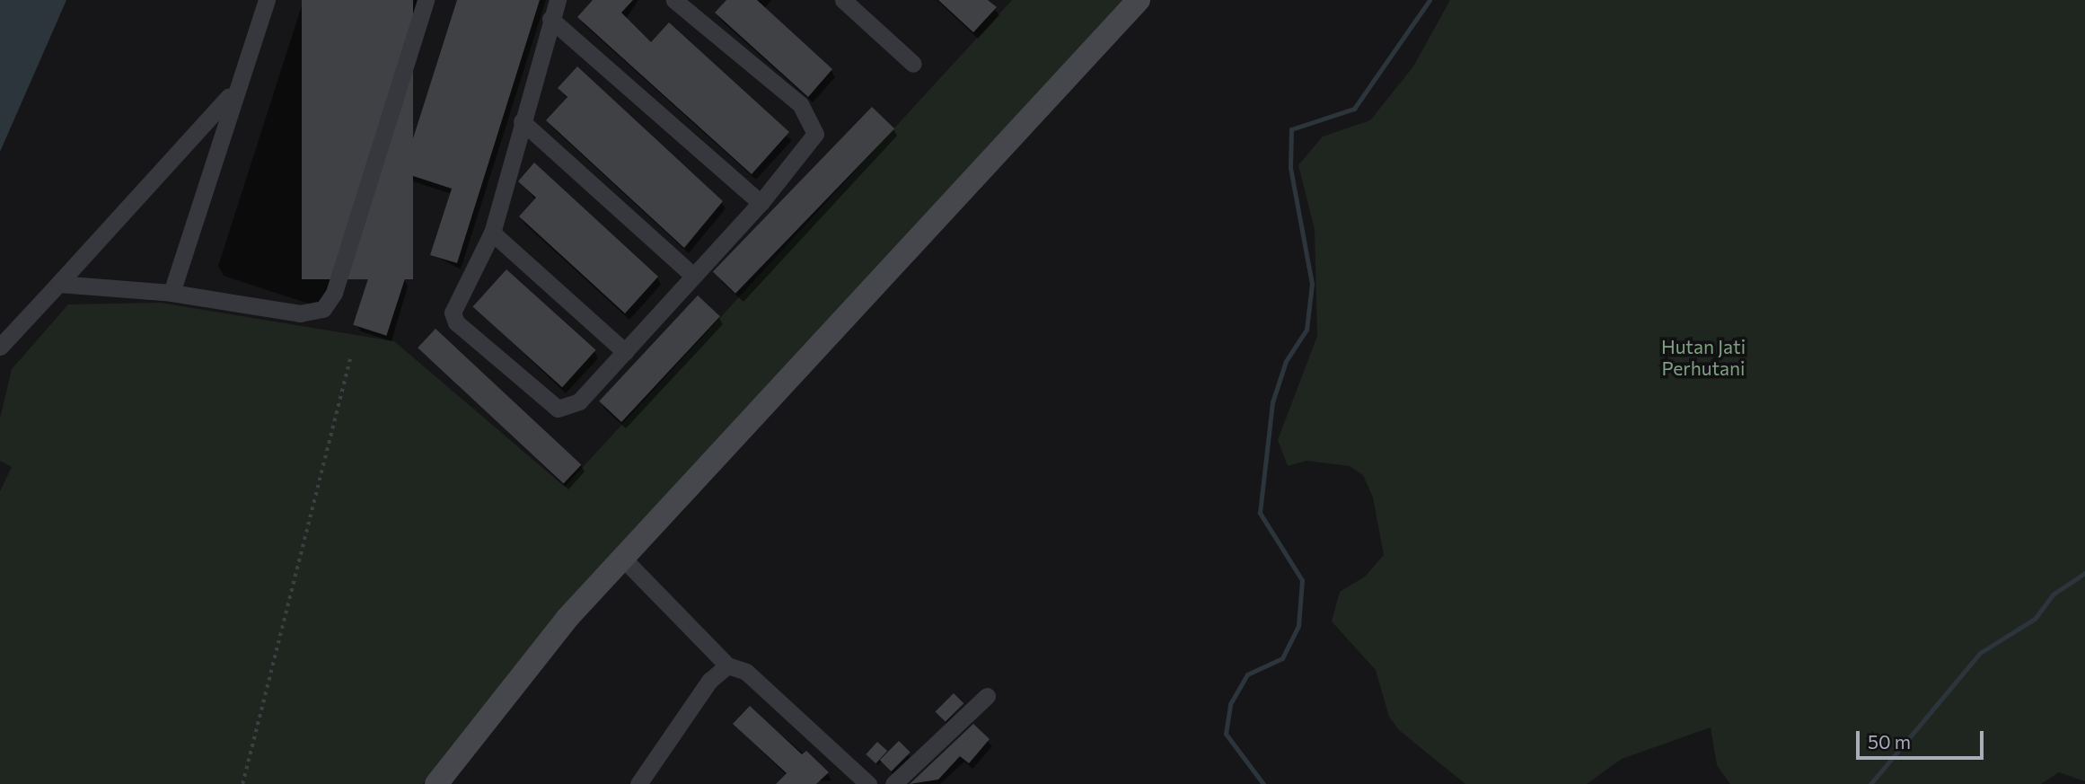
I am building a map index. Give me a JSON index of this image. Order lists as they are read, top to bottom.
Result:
{
  "parks": ["Hutan Jati Perhutani"],
  "scale_bar": "50 m"
}
